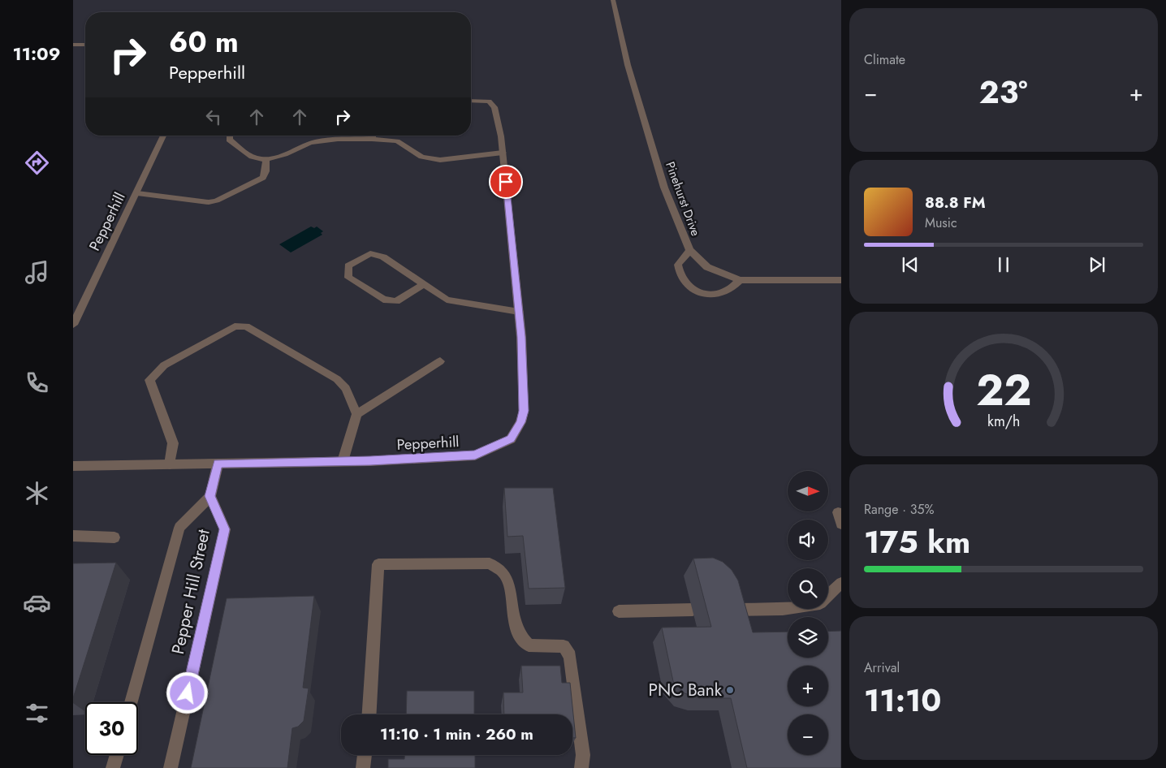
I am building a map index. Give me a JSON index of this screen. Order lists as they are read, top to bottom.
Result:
{
  "streets": {
    "street": ["Pinehurst Drive", "Pepperhill", "Pepper Hill Street"]
  },
  "places": ["PNC Bank"],
  "north": "right",
  "page": {
    "tabs": "11:09",
    "tile": [
      "Climate",
      ["Range · 35%", "175 km"],
      ["Arrival", "11:10"]
    ],
    "turn": ["60 m", "Pepperhill"],
    "heat": ["−", "23°", "+"],
    "song": ["88.8 FM", "Music"],
    "map_buttons": ["+", "−"],
    "limit": "30",
    "trip": "11:10 · 1 min · 260 m",
    "gauge": ["22", "km/h"]
  }
}
